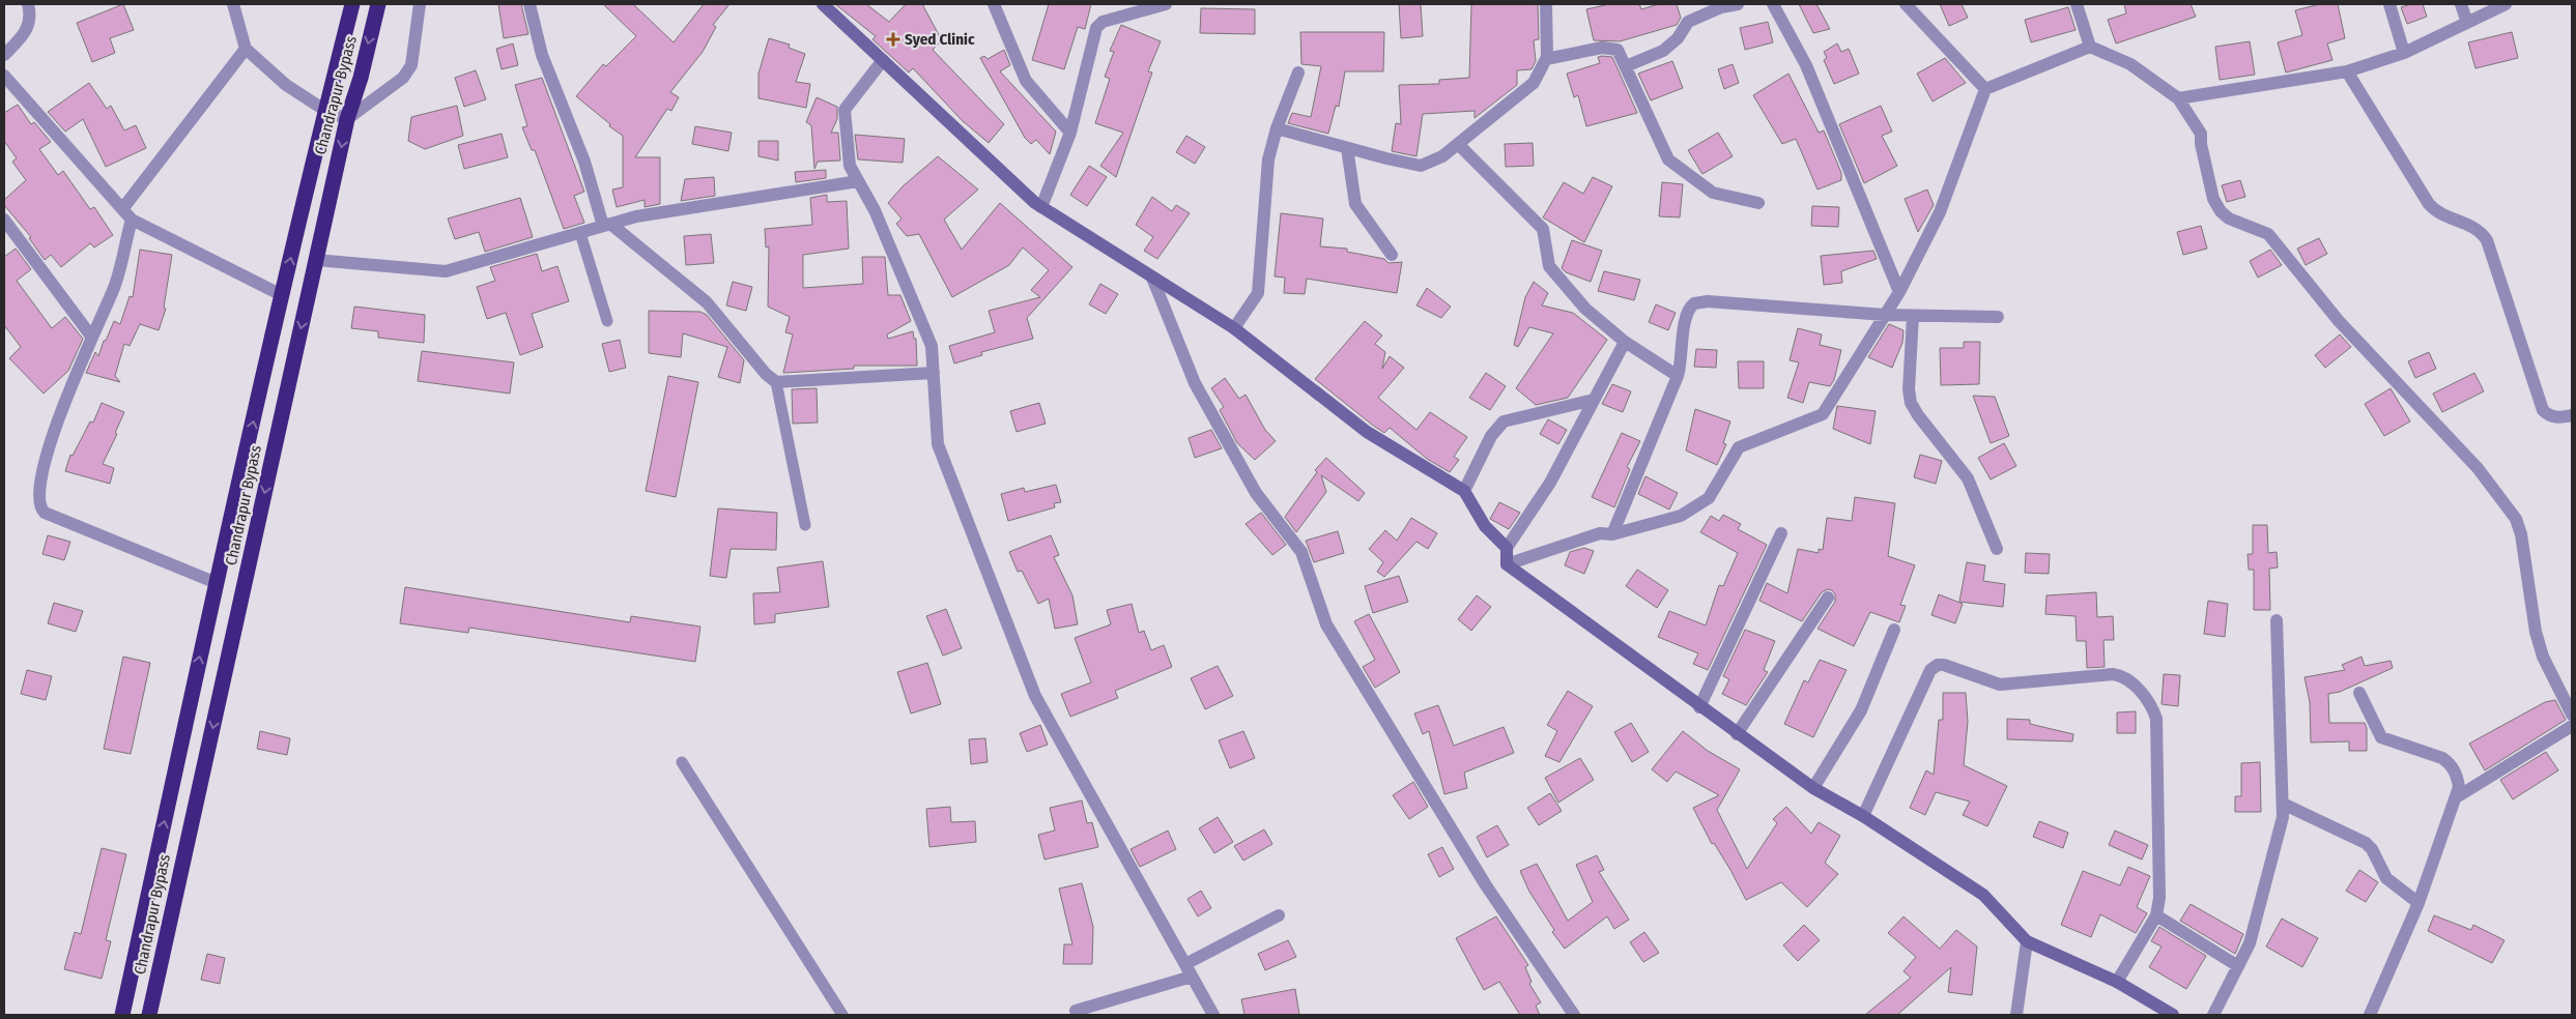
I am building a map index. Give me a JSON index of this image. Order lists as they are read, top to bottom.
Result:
{
  "streets": {
    "highway": ["Chandrapur Bypass"]
  },
  "places": {
    "health": ["Syed Clinic"]
  }
}
